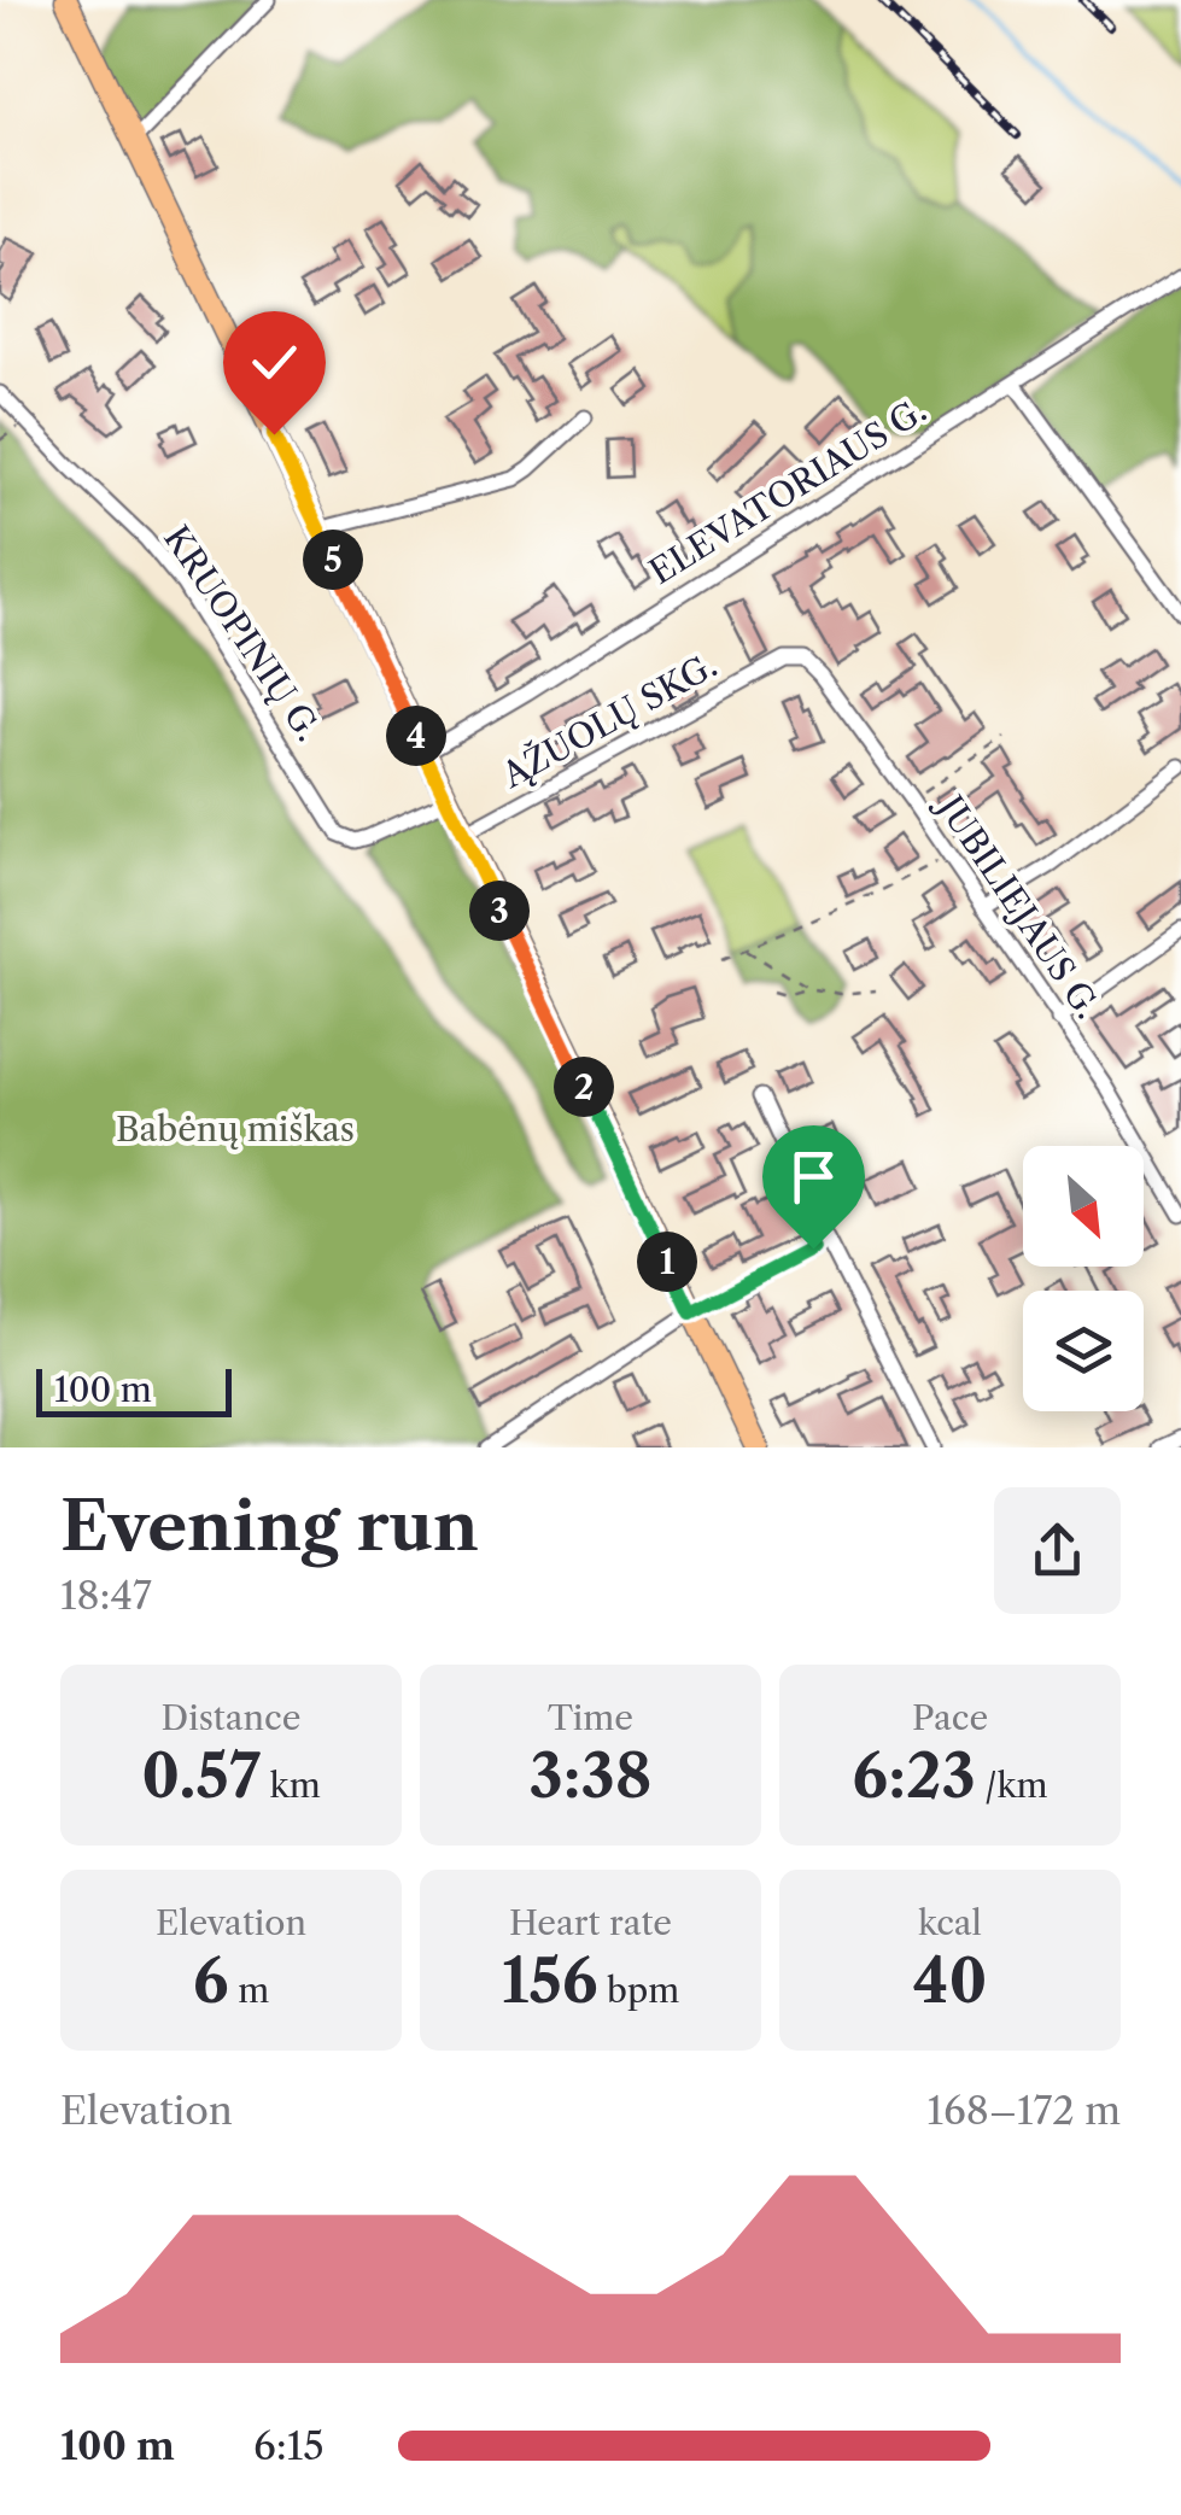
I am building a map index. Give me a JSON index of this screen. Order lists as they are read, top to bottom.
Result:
{
  "streets": {
    "street": [
      "ELEVATORIAUS G.",
      "KRUOPINIŲ G.",
      "ĄŽUOLŲ SKG.",
      "JUBILIEJAUS G."
    ]
  },
  "crossings": [
    ["ĄŽUOLŲ SKG.", "JUBILIEJAUS G."]
  ],
  "parks": ["Babėnų miškas"],
  "scale_bar": "100 m",
  "north": "bottom right",
  "page": {
    "pins": [
      "5",
      "4",
      "3",
      "2",
      "1"
    ],
    "scale": "100 m",
    "heading": ["Evening run", "18:47"],
    "stats": [
      ["Distance", "0.57 km"],
      ["Time", "3:38"],
      ["Pace", "6:23 /km"],
      ["Elevation", "6 m"],
      ["Heart rate", "156 bpm"],
      ["kcal", "40"]
    ],
    "chart": ["Elevation", "168–172 m"],
    "list": [
      {
        "name": "100 m",
        "note": "6:15"
      }
    ]
  }
}
